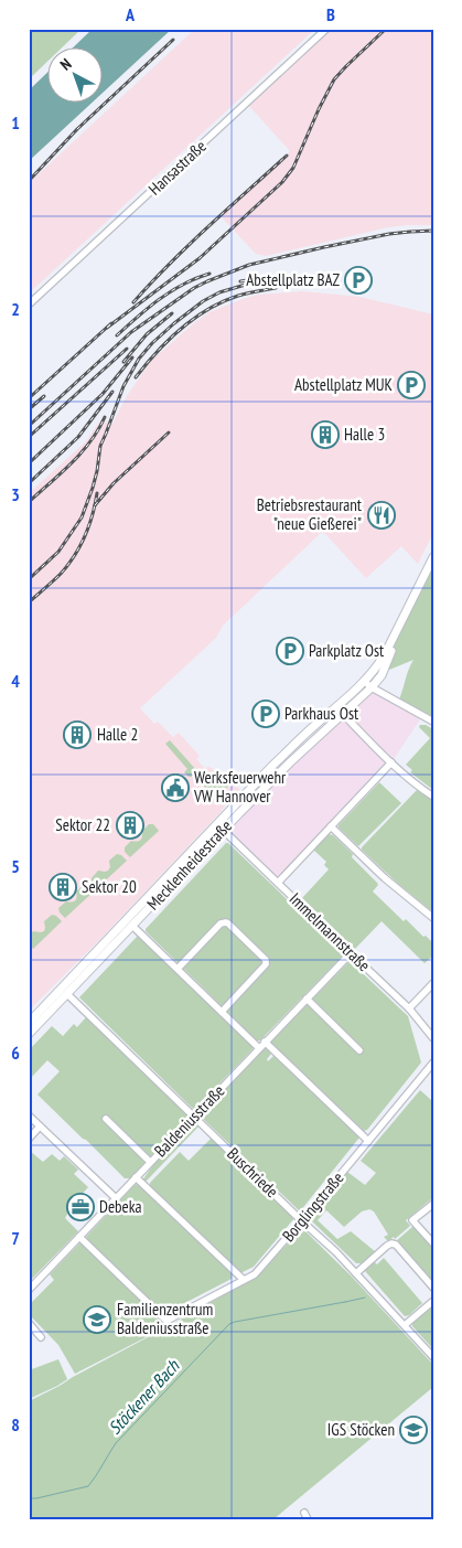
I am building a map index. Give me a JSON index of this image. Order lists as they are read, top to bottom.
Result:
{
  "streets": {
    "main road": ["Mecklenheidestraße"],
    "street": [
      "Hansastraße",
      "Immelmannstraße",
      "Baldeniusstraße",
      "Buschriede",
      "Borglingstraße"
    ]
  },
  "crossings": [
    ["Mecklenheidestraße", "Immelmannstraße"],
    ["Mecklenheidestraße", "Buschriede"],
    ["Immelmannstraße", "Baldeniusstraße"],
    ["Baldeniusstraße", "Buschriede"],
    ["Baldeniusstraße", "Borglingstraße"],
    ["Buschriede", "Borglingstraße"]
  ],
  "water": ["Stöckener Bach"],
  "places": {
    "parking": [
      "Abstellplatz BAZ",
      "Abstellplatz MUK",
      "Parkplatz Ost",
      "Parkhaus Ost"
    ],
    "building": [
      "Halle 3",
      "Halle 2",
      "Sektor 22",
      "Sektor 20"
    ],
    "restaurant": ["Betriebsrestaurant \"neue Gießerei\""],
    "public building": ["Werksfeuerwehr VW Hannover"],
    "office": ["Debeka"],
    "school or university": ["Familienzentrum Baldeniusstraße", "IGS Stöcken"]
  },
  "north": "top left",
  "grid": {
    "columns": ["A", "B"],
    "rows": [
      "1",
      "2",
      "3",
      "4",
      "5",
      "6",
      "7",
      "8"
    ]
  }
}
